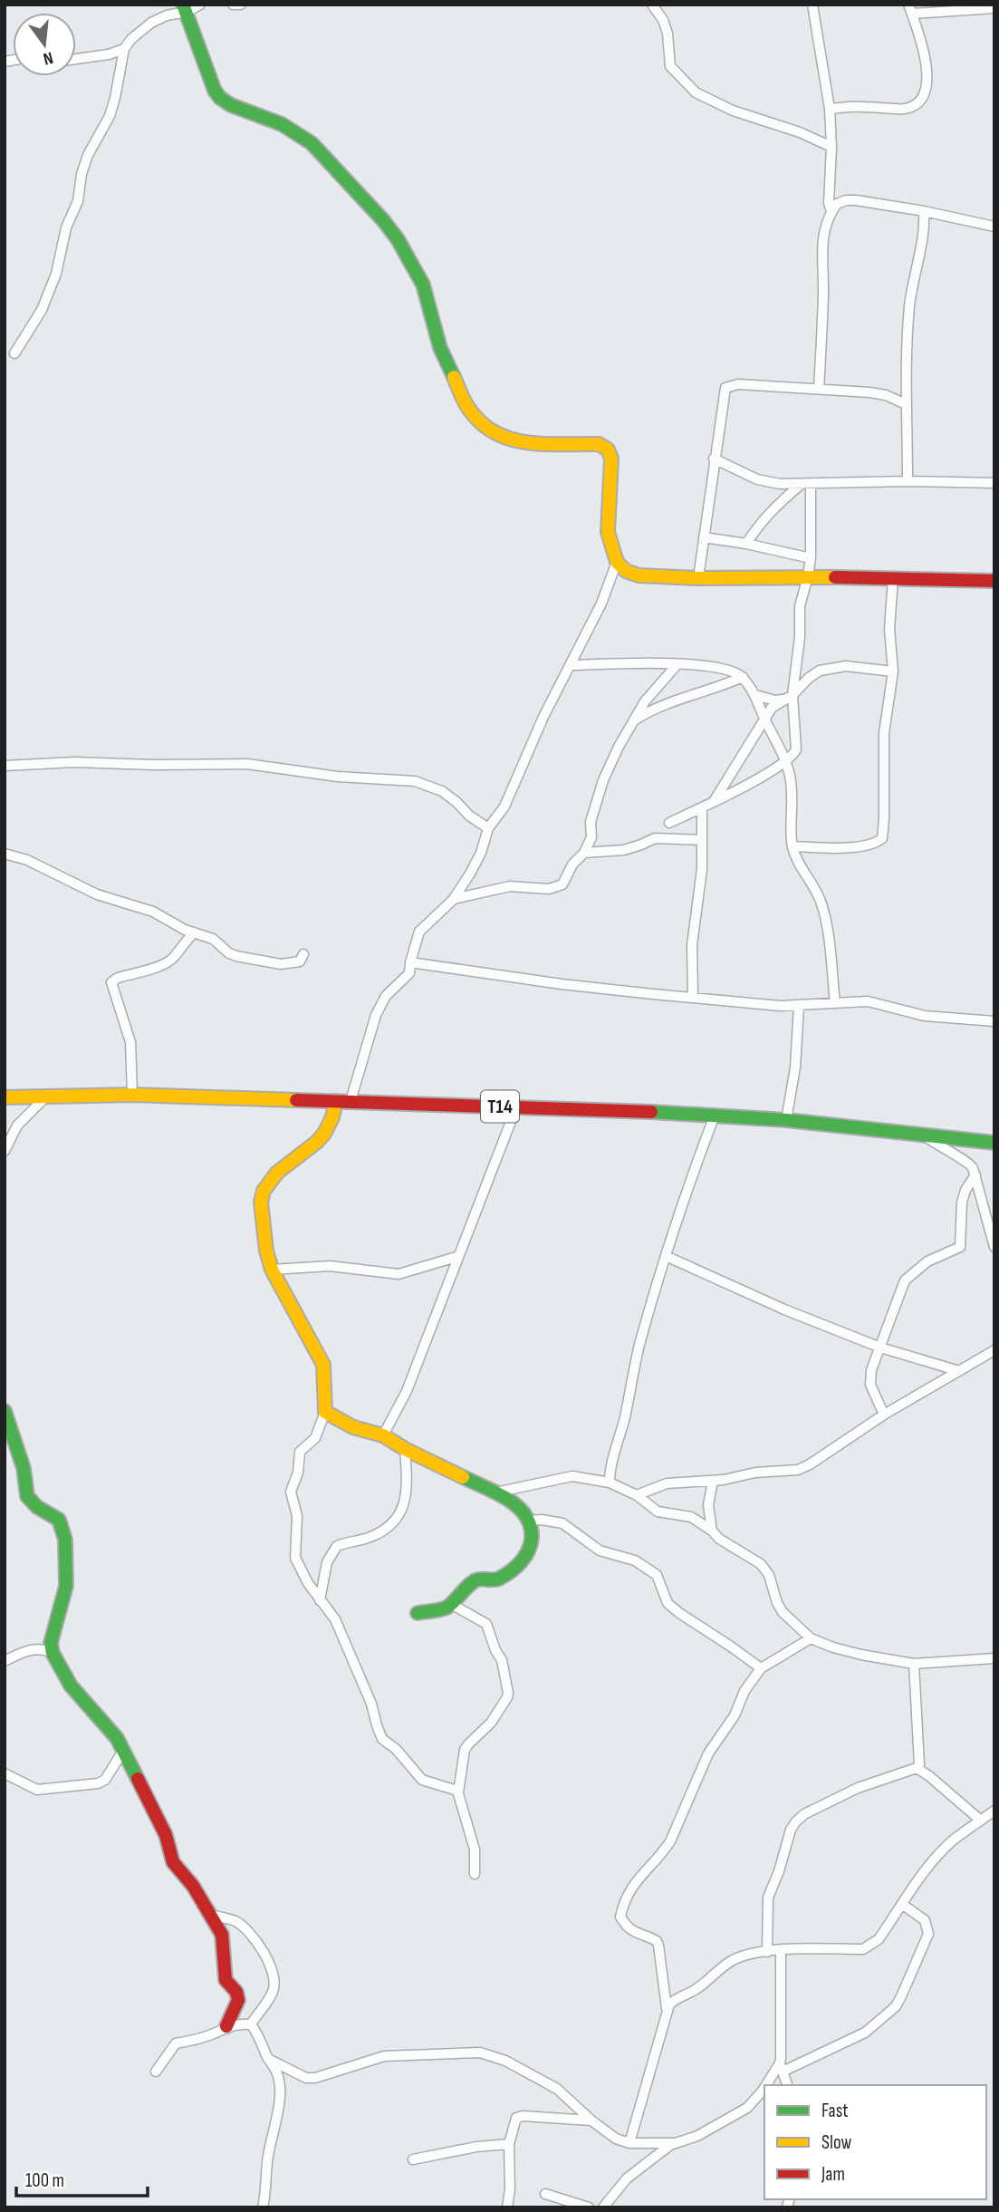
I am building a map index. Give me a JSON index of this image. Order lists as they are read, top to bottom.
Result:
{
  "streets": {
    "main road": ["T14"]
  },
  "legend": ["Fast", "Slow", "Jam"],
  "scale_bar": "100 m",
  "north": "bottom"
}
